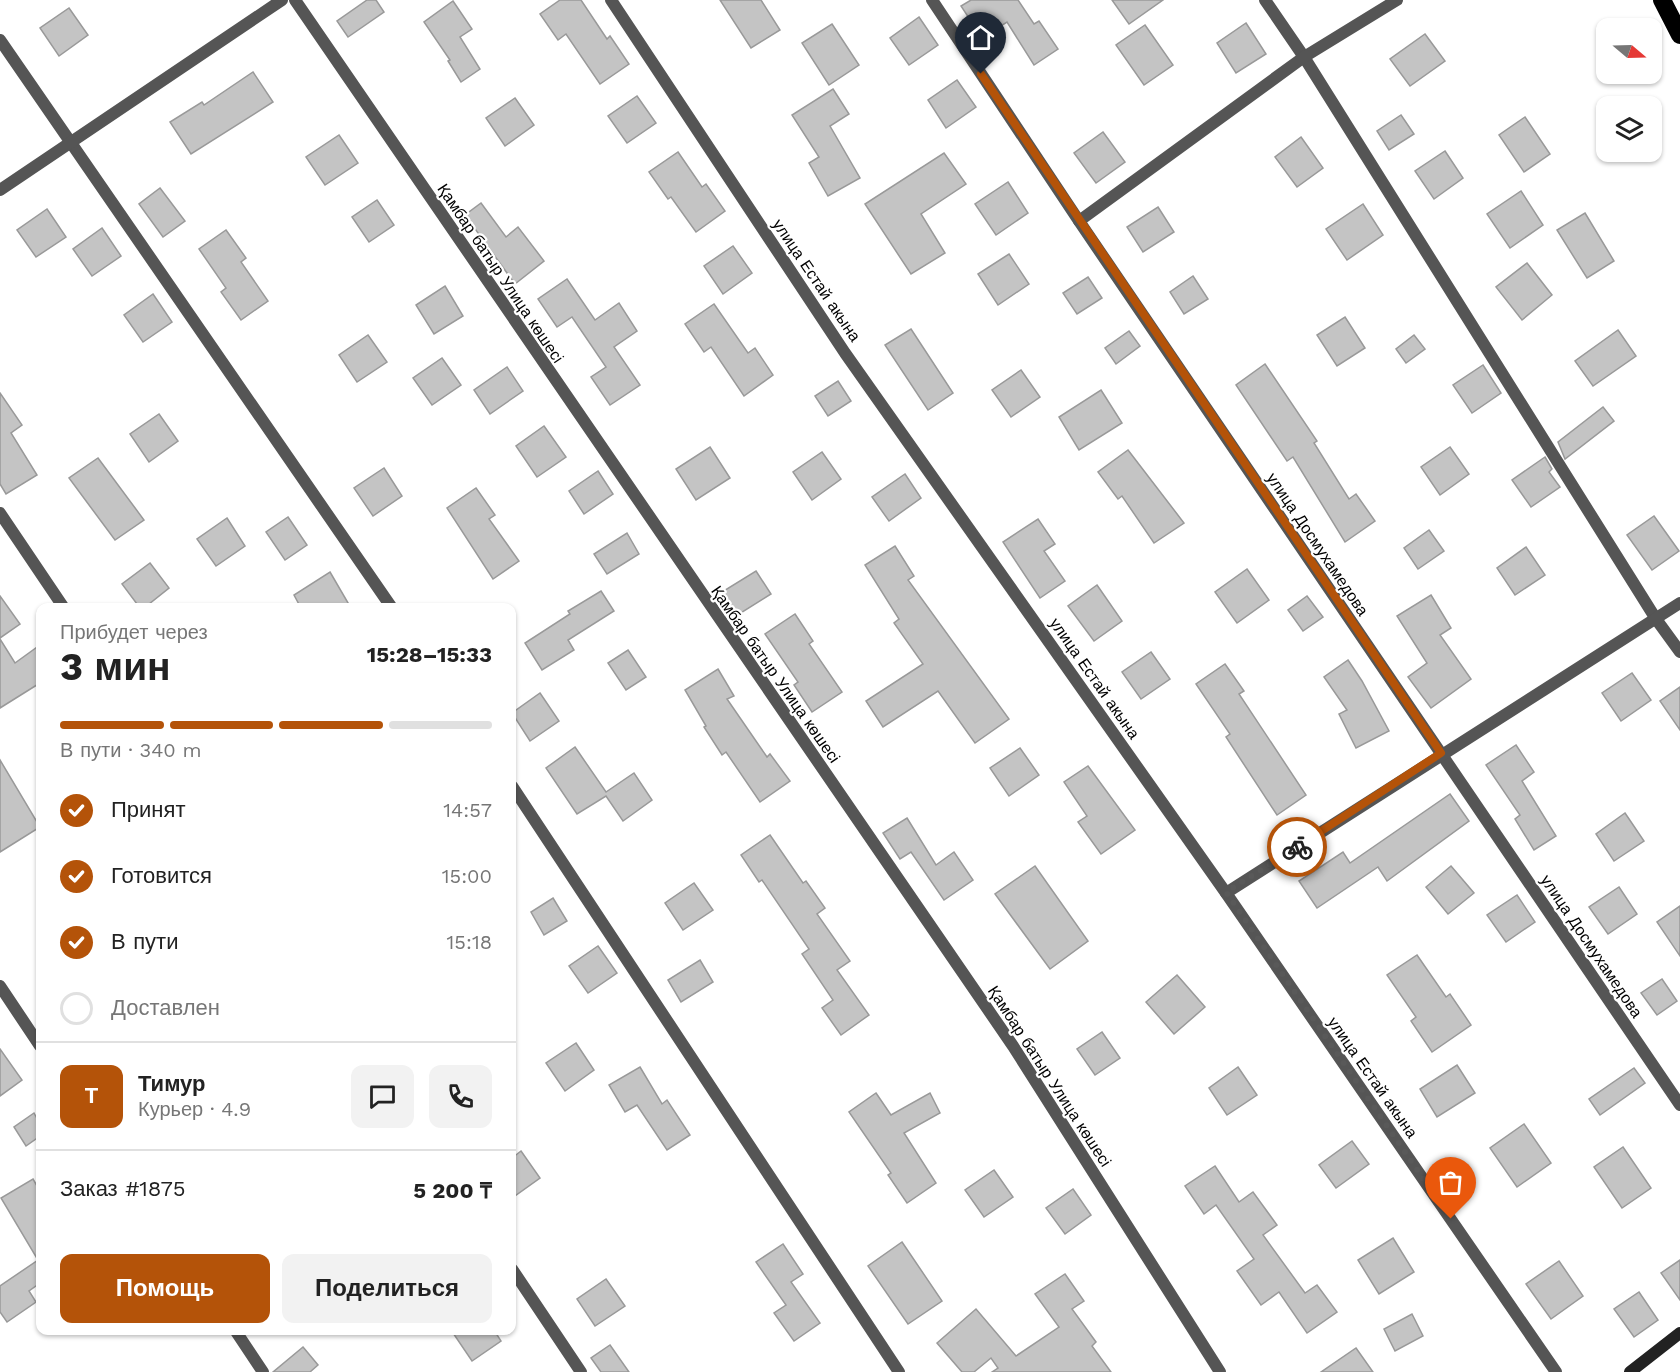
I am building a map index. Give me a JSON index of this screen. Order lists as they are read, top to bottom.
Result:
{
  "streets": {
    "street": ["Қамбар батыр Улица көшесі", "улица Естай акына", "улица Досмухамедова"]
  },
  "north": "right",
  "page": {
    "heading": ["3 мин", "Прибудет через", "15:28–15:33"],
    "panel": [
      "Тимур",
      "Курьер · 4.9",
      "Заказ #1875",
      "5 200 ₸"
    ],
    "bar": "В пути · 340 m",
    "list": [
      ["Принят", "14:57"],
      ["Готовится", "15:00"],
      ["В пути", "15:18"],
      "Доставлен"
    ],
    "round": "Т",
    "buttons": ["Помощь", "Поделиться"]
  }
}
